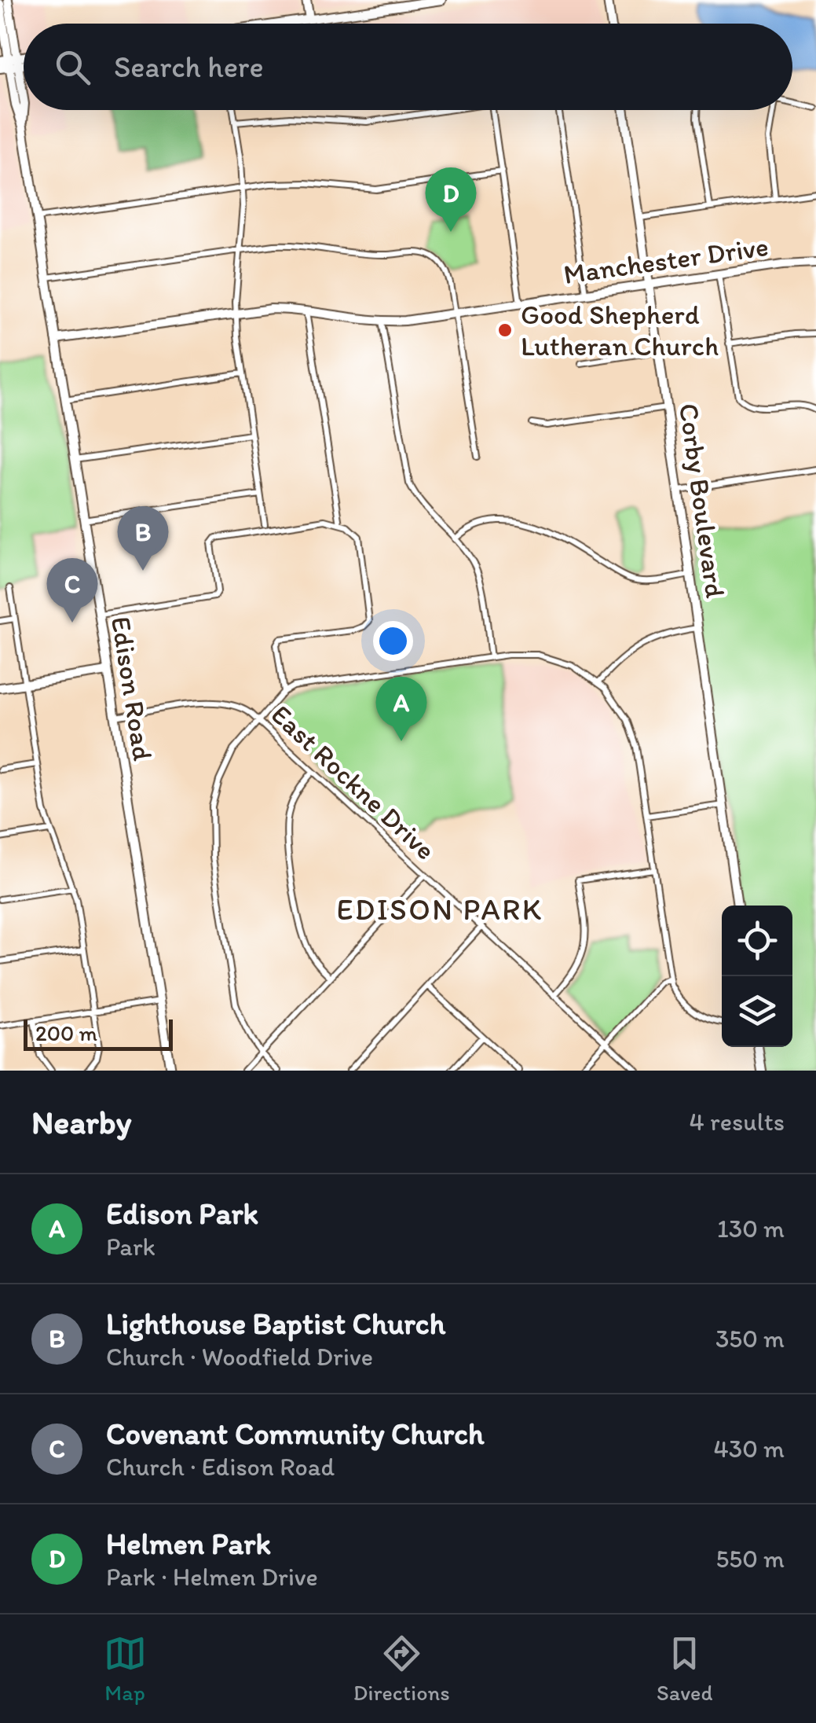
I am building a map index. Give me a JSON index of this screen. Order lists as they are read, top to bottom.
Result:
{
  "streets": {
    "street": [
      "Manchester Drive",
      "Corby Boulevard",
      "Edison Road",
      "East Rockne Drive"
    ]
  },
  "crossings": [
    ["Manchester Drive", "Corby Boulevard"],
    ["Manchester Drive", "Edison Road"],
    ["Edison Road", "East Rockne Drive"]
  ],
  "districts": ["EDISON PARK"],
  "places": ["Good Shepherd Lutheran Church"],
  "scale_bar": "200 m",
  "page": {
    "search": "Search here",
    "pins": [
      "D",
      "B",
      "C",
      "A"
    ],
    "scale": "200 m",
    "heading": ["Nearby", "4 results"],
    "list": [
      {
        "mark": "A",
        "name": "Edison Park",
        "note": "Park",
        "value": "130 m"
      },
      {
        "mark": "B",
        "name": "Lighthouse Baptist Church",
        "note": "Church · Woodfield Drive",
        "value": "350 m"
      },
      {
        "mark": "C",
        "name": "Covenant Community Church",
        "note": "Church · Edison Road",
        "value": "430 m"
      },
      {
        "mark": "D",
        "name": "Helmen Park",
        "note": "Park · Helmen Drive",
        "value": "550 m"
      }
    ],
    "nav": ["Map", "Directions", "Saved"]
  }
}
